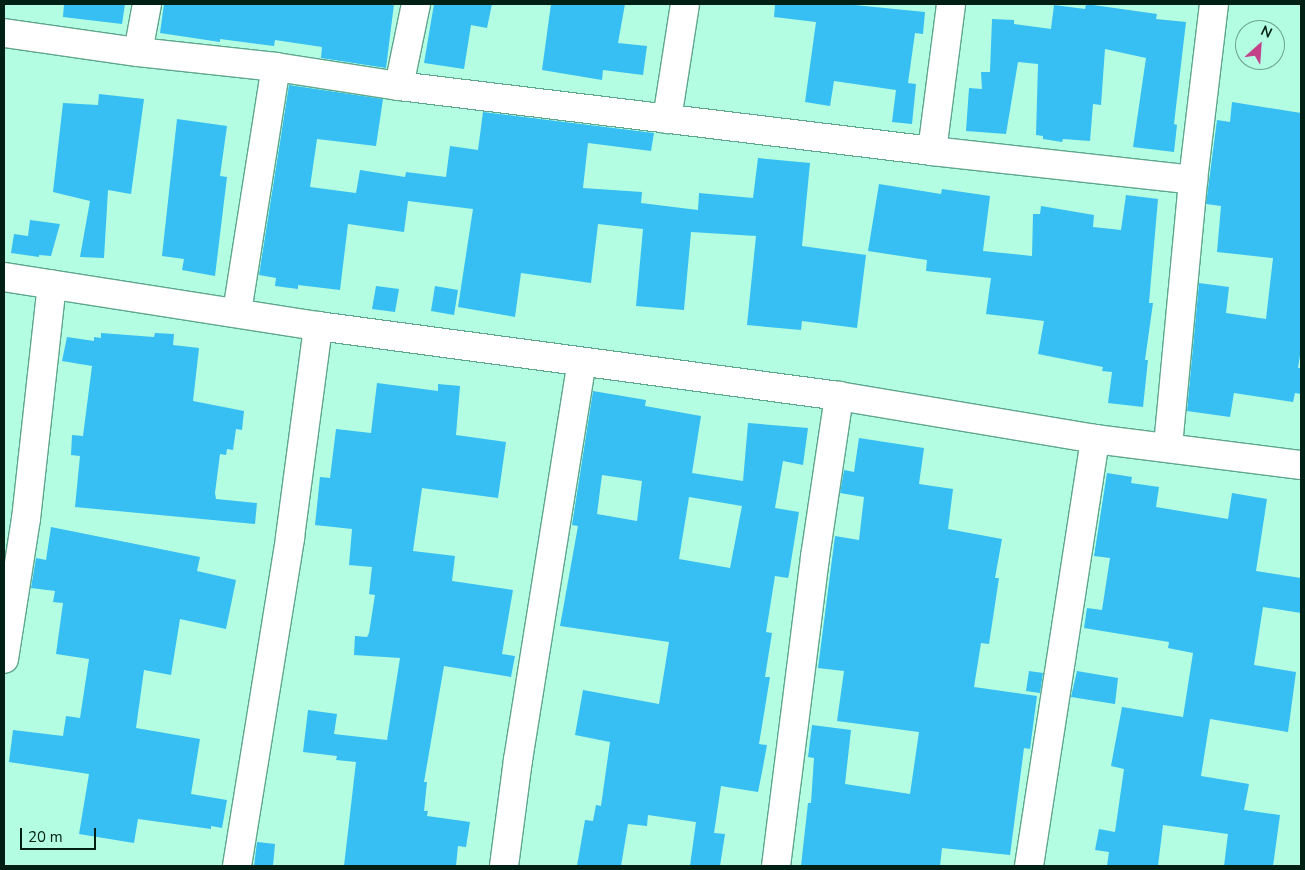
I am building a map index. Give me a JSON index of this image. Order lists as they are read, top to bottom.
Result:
{
  "scale_bar": "20 m",
  "north": "top right"
}
